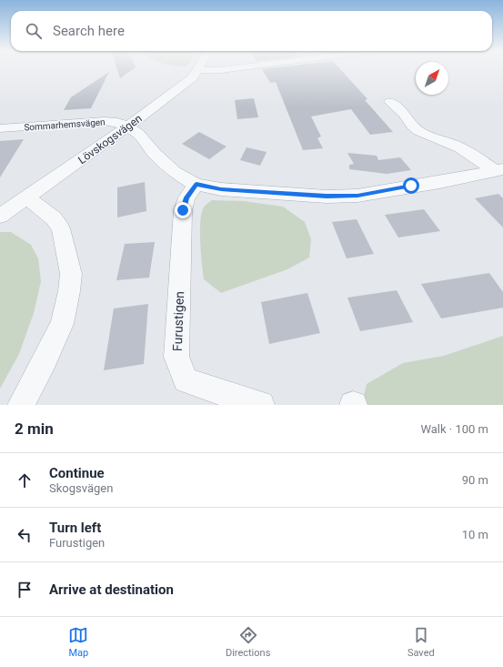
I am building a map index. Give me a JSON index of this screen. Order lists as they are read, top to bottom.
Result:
{
  "streets": {
    "street": ["Sommarhemsvägen", "Lövskogsvägen", "Furustigen"]
  },
  "crossings": [
    ["Sommarhemsvägen", "Lövskogsvägen"],
    ["Sommarhemsvägen", "Furustigen"]
  ],
  "north": "top right",
  "page": {
    "search": "Search here",
    "heading": ["2 min", "Walk · 100 m"],
    "list": [
      ["Continue", "Skogsvägen", "90 m"],
      ["Turn left", "Furustigen", "10 m"],
      "Arrive at destination"
    ],
    "nav": ["Map", "Directions", "Saved"]
  }
}
